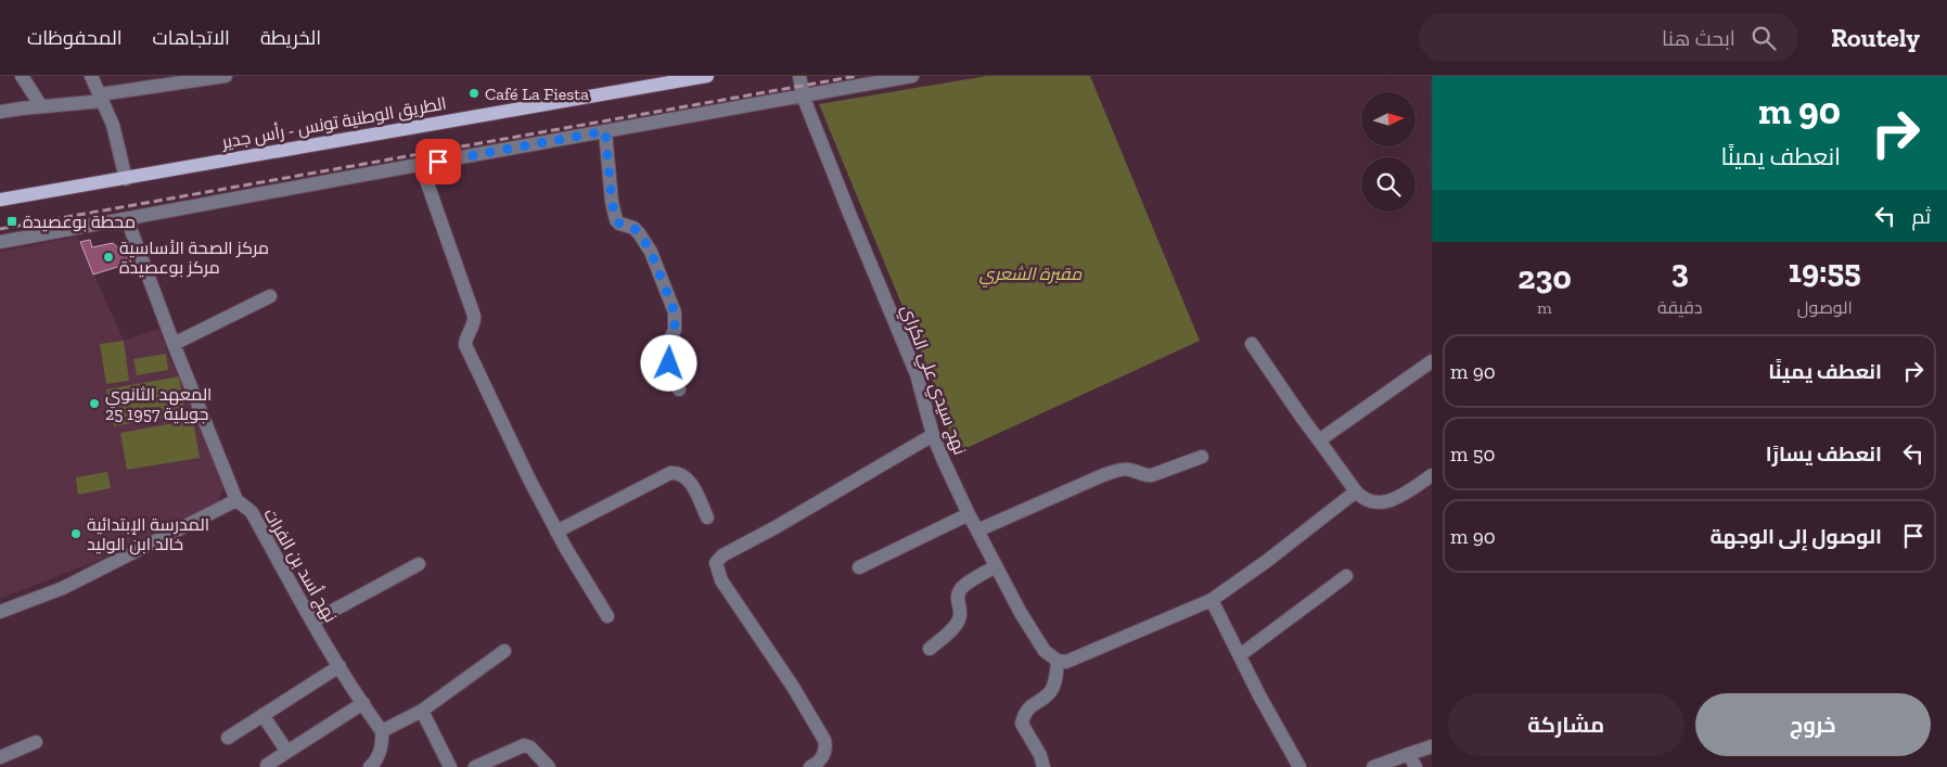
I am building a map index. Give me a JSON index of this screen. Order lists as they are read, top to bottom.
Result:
{
  "streets": {
    "main road": ["الطريق الوطنية تونس - رأس جدير"],
    "street": ["نهج سيدي علي الكراي", "نهج أسد بن الفرات"]
  },
  "parks": ["مقبرة الشعري"],
  "places": {
    "other": [
      "Café La Fiesta",
      "مركز الصحة الأساسية مركز بوعصيدة",
      "المعهد الثانوي 25 جويلية 1957",
      "المدرسة الإبتدائية خالد ابن الوليد"
    ],
    "transit": ["محطة بوعصيدة"]
  },
  "north": "right",
  "page": {
    "header": "Routely",
    "search": "ابحث هنا",
    "nav": ["الخريطة", "الاتجاهات", "المحفوظات"],
    "turn": ["90 m", "انعطف يمينًا"],
    "then": "ثم",
    "eta": [
      "19:55",
      "الوصول",
      "3",
      "دقيقة",
      "230",
      "m"
    ],
    "list": [
      {
        "name": "انعطف يمينًا",
        "value": "90 m"
      },
      {
        "name": "انعطف يسارًا",
        "value": "50 m"
      },
      {
        "name": "الوصول إلى الوجهة",
        "value": "90 m"
      }
    ],
    "buttons": ["خروج", "مشاركة"]
  }
}
